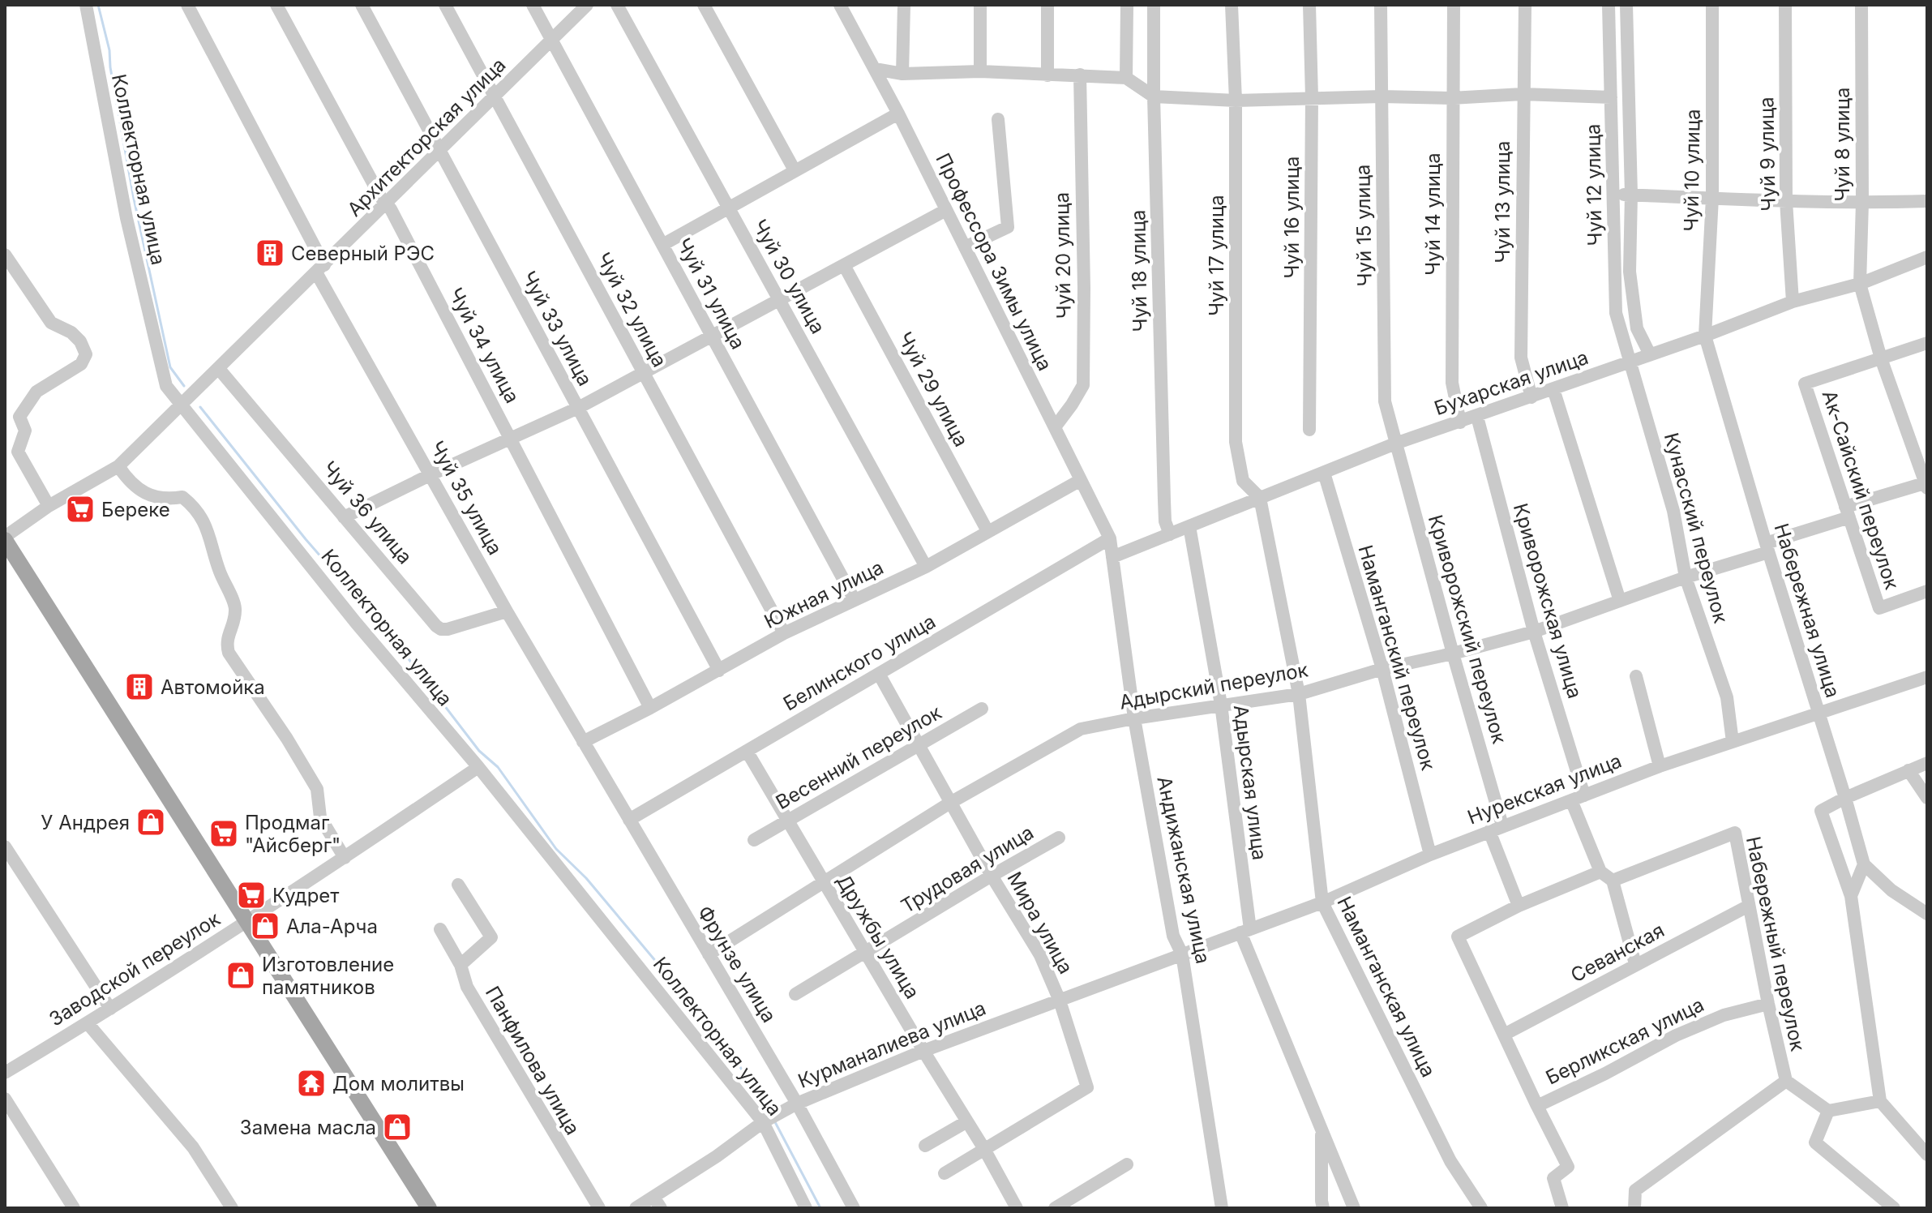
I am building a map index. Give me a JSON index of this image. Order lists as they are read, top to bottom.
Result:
{
  "streets": {
    "street": [
      "Архитекторская улица",
      "Чуй 8 улица",
      "Чуй 9 улица",
      "Коллекторная улица",
      "Чуй 10 улица",
      "Чуй 12 улица",
      "Чуй 13 улица",
      "Чуй 14 улица",
      "Чуй 16 улица",
      "Чуй 15 улица",
      "Чуй 20 улица",
      "Чуй 17 улица",
      "Профессора Зимы улица",
      "Чуй 18 улица",
      "Чуй 30 улица",
      "Чуй 31 улица",
      "Чуй 32 улица",
      "Чуй 33 улица",
      "Чуй 34 улица",
      "Бухарская улица",
      "Чуй 29 улица",
      "Ак-Сайский переулок",
      "Чуй 35 улица",
      "Чуй 36 улица",
      "Кунасский переулок",
      "Южная улица",
      "Криворожская улица",
      "Набережная улица",
      "Криворожский переулок",
      "Наманганский переулок",
      "Белинского улица",
      "Адырский переулок",
      "Весенний переулок",
      "Адырская улица",
      "Нурекская улица",
      "Трудовая улица",
      "Андижанская улица",
      "Мира улица",
      "Дружбы улица",
      "Набережный переулок",
      "Севанская",
      "Фрунзе улица",
      "Заводской переулок",
      "Наманганская улица",
      "Берликская улица",
      "Курманалиева улица",
      "Панфилова улица"
    ]
  },
  "crossings": [
    ["Архитекторская улица", "Коллекторная улица"],
    ["Архитекторская улица", "Чуй 31 улица"],
    ["Архитекторская улица", "Чуй 32 улица"],
    ["Архитекторская улица", "Чуй 33 улица"],
    ["Архитекторская улица", "Чуй 34 улица"],
    ["Архитекторская улица", "Чуй 35 улица"],
    ["Архитекторская улица", "Чуй 36 улица"],
    ["Чуй 8 улица", "Бухарская улица"],
    ["Чуй 8 улица", "Ак-Сайский переулок"],
    ["Чуй 8 улица", "Адырский переулок"],
    ["Чуй 9 улица", "Бухарская улица"],
    ["Коллекторная улица", "Заводской переулок"],
    ["Коллекторная улица", "Курманалиева улица"],
    ["Чуй 10 улица", "Бухарская улица"],
    ["Чуй 10 улица", "Набережная улица"],
    ["Чуй 12 улица", "Бухарская улица"],
    ["Чуй 12 улица", "Кунасский переулок"],
    ["Чуй 13 улица", "Бухарская улица"],
    ["Чуй 14 улица", "Бухарская улица"],
    ["Чуй 15 улица", "Бухарская улица"],
    ["Чуй 15 улица", "Криворожский переулок"],
    ["Чуй 20 улица", "Профессора Зимы улица"],
    ["Чуй 17 улица", "Бухарская улица"],
    ["Чуй 17 улица", "Наманганская улица"],
    ["Профессора Зимы улица", "Южная улица"],
    ["Профессора Зимы улица", "Белинского улица"],
    ["Профессора Зимы улица", "Андижанская улица"],
    ["Чуй 18 улица", "Бухарская улица"],
    ["Чуй 30 улица", "Южная улица"],
    ["Чуй 31 улица", "Южная улица"],
    ["Чуй 32 улица", "Южная улица"],
    ["Чуй 33 улица", "Южная улица"],
    ["Чуй 34 улица", "Южная улица"],
    ["Бухарская улица", "Кунасский переулок"],
    ["Бухарская улица", "Криворожская улица"],
    ["Бухарская улица", "Набережная улица"],
    ["Бухарская улица", "Криворожский переулок"],
    ["Бухарская улица", "Наманганский переулок"],
    ["Бухарская улица", "Адырская улица"],
    ["Бухарская улица", "Андижанская улица"],
    ["Бухарская улица", "Наманганская улица"],
    ["Чуй 29 улица", "Южная улица"],
    ["Ак-Сайский переулок", "Адырский переулок"],
    ["Чуй 35 улица", "Чуй 36 улица"],
    ["Чуй 35 улица", "Южная улица"],
    ["Чуй 35 улица", "Фрунзе улица"],
    ["Кунасский переулок", "Адырский переулок"],
    ["Кунасский переулок", "Нурекская улица"],
    ["Южная улица", "Фрунзе улица"],
    ["Криворожская улица", "Адырский переулок"],
    ["Криворожская улица", "Нурекская улица"],
    ["Набережная улица", "Адырский переулок"],
    ["Набережная улица", "Нурекская улица"],
    ["Криворожский переулок", "Адырский переулок"],
    ["Криворожский переулок", "Нурекская улица"],
    ["Наманганский переулок", "Адырский переулок"],
    ["Наманганский переулок", "Нурекская улица"],
    ["Белинского улица", "Андижанская улица"],
    ["Белинского улица", "Мира улица"],
    ["Белинского улица", "Дружбы улица"],
    ["Белинского улица", "Фрунзе улица"],
    ["Адырский переулок", "Адырская улица"],
    ["Адырский переулок", "Андижанская улица"],
    ["Адырский переулок", "Мира улица"],
    ["Адырский переулок", "Дружбы улица"],
    ["Адырский переулок", "Фрунзе улица"],
    ["Адырский переулок", "Наманганская улица"],
    ["Весенний переулок", "Мира улица"],
    ["Весенний переулок", "Дружбы улица"],
    ["Адырская улица", "Нурекская улица"],
    ["Нурекская улица", "Андижанская улица"],
    ["Нурекская улица", "Наманганская улица"],
    ["Нурекская улица", "Курманалиева улица"],
    ["Трудовая улица", "Мира улица"],
    ["Трудовая улица", "Дружбы улица"],
    ["Андижанская улица", "Курманалиева улица"],
    ["Мира улица", "Дружбы улица"],
    ["Мира улица", "Курманалиева улица"],
    ["Дружбы улица", "Курманалиева улица"],
    ["Набережный переулок", "Севанская"],
    ["Набережный переулок", "Берликская улица"],
    ["Фрунзе улица", "Курманалиева улица"]
  ],
  "places": {
    "building": ["Северный РЭС", "Автомойка"],
    "supermarket": ["Береке", "Продмаг \"Айсберг\"", "Кудрет"],
    "shop": [
      "У Андрея",
      "Ала-Арча",
      "Изготовление памятников",
      "Замена масла"
    ],
    "temple": ["Дом молитвы"]
  }
}
